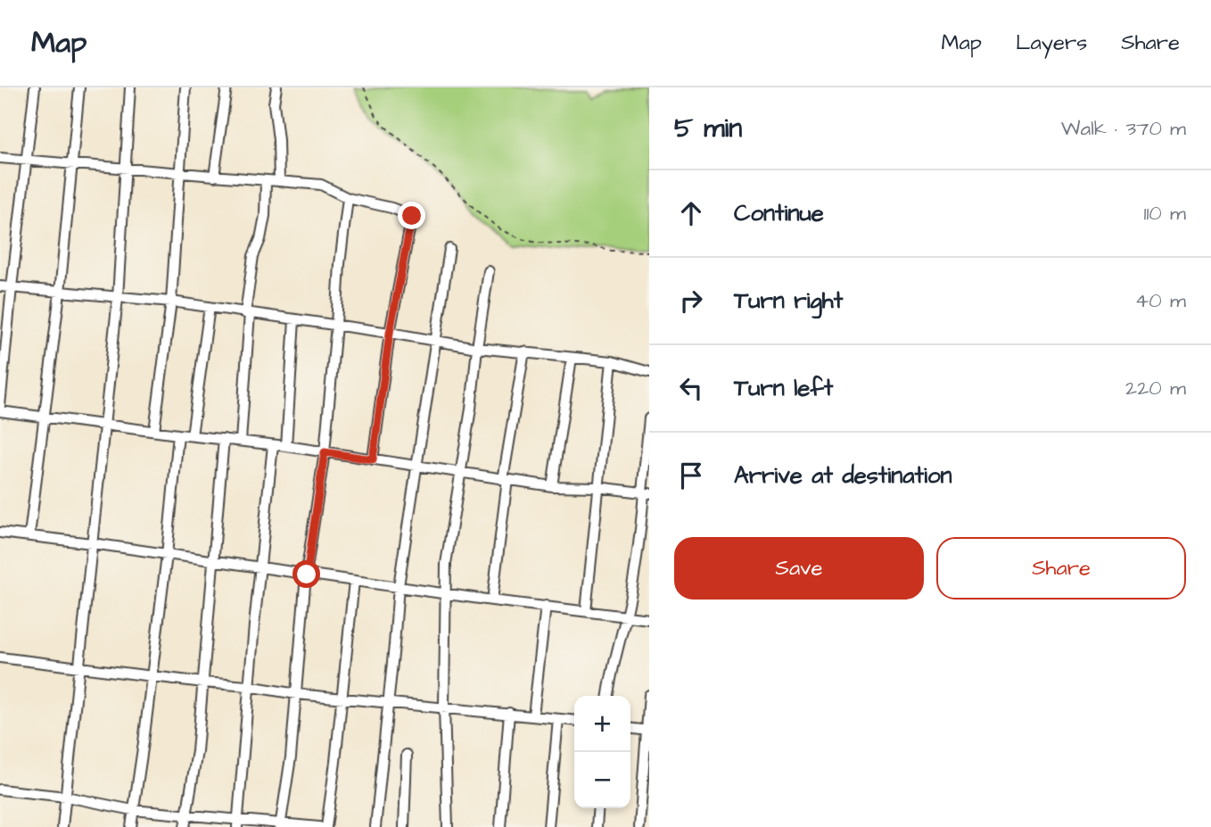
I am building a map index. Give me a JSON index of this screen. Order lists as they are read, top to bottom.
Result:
{
  "page": {
    "header": "Map",
    "nav": ["Map", "Layers", "Share"],
    "heading": ["5 min", "Walk · 370 m"],
    "list": [
      ["Continue", "110 m"],
      ["Turn right", "40 m"],
      ["Turn left", "220 m"],
      "Arrive at destination"
    ],
    "buttons": ["Save", "Share"],
    "map_buttons": ["+", "−"]
  }
}
